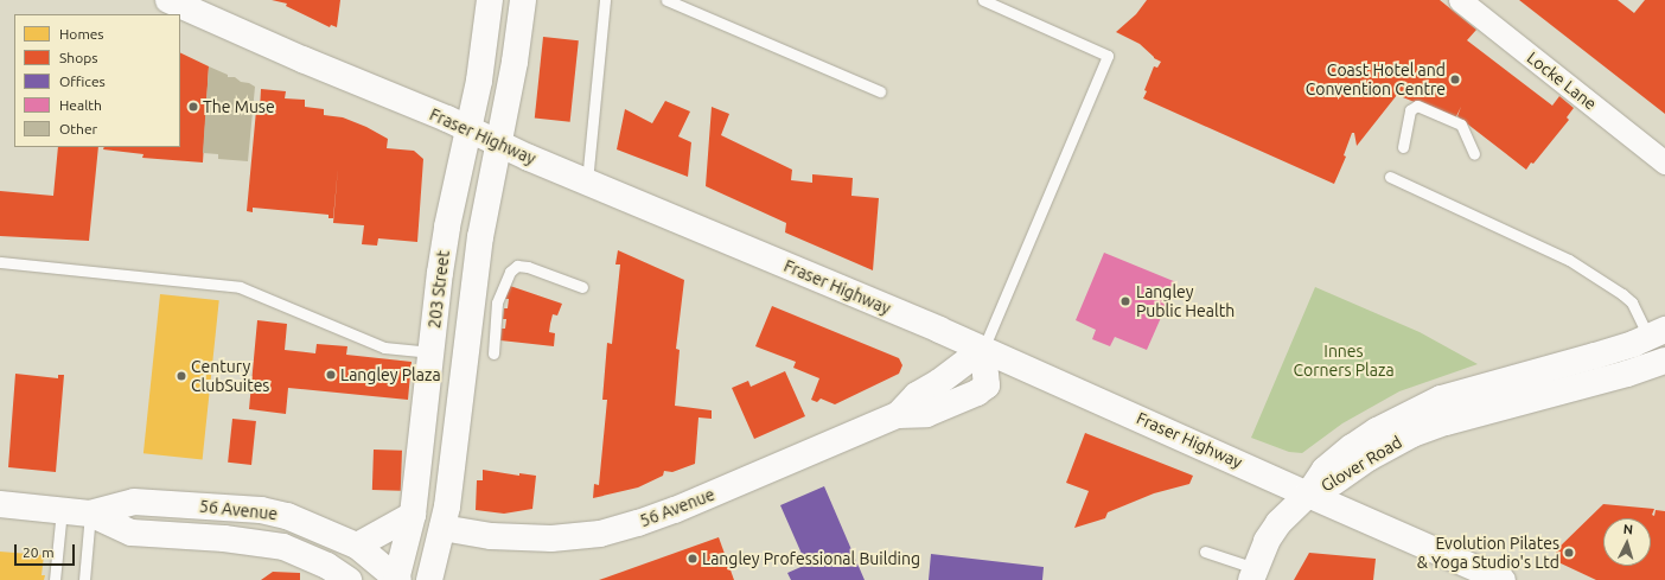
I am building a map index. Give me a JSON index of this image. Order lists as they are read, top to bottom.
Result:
{
  "streets": {
    "main road": [
      "Fraser Highway",
      "203 Street",
      "Glover Road",
      "56 Avenue"
    ],
    "street": ["Locke Lane"]
  },
  "crossings": [
    ["Fraser Highway", "203 Street"],
    ["Fraser Highway", "Glover Road"],
    ["Fraser Highway", "56 Avenue"],
    ["203 Street", "56 Avenue"]
  ],
  "parks": ["Innes Corners Plaza"],
  "places": [
    "Coast Hotel and Convention Centre",
    "The Muse",
    "Langley Public Health",
    "Langley Plaza",
    "Century ClubSuites",
    "Evolution Pilates & Yoga Studio's Ltd",
    "Langley Professional Building"
  ],
  "legend": [
    "Homes",
    "Shops",
    "Offices",
    "Health",
    "Other"
  ],
  "scale_bar": "20 m",
  "north": "top"
}
